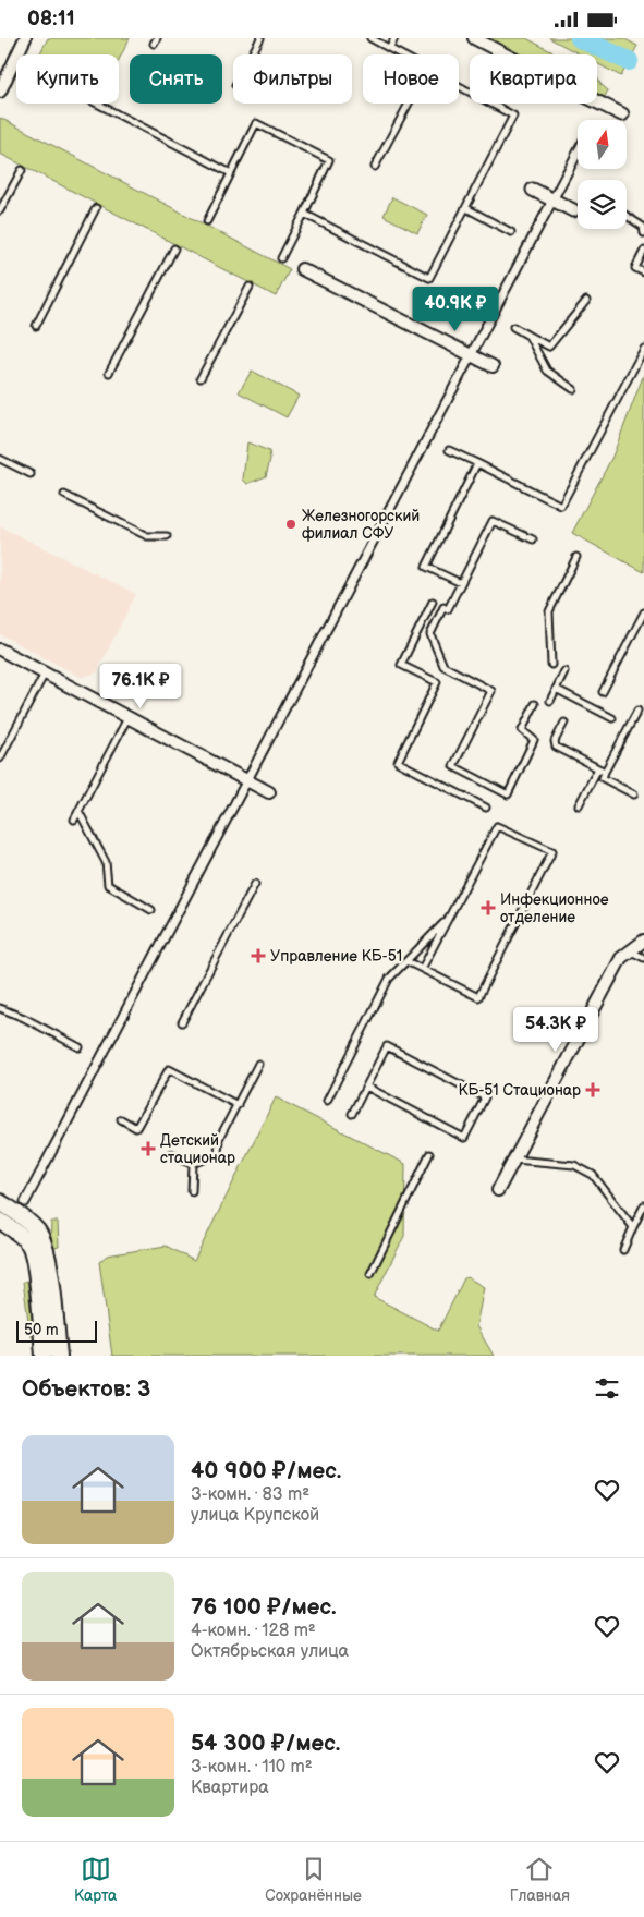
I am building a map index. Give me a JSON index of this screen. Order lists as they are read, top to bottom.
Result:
{
  "places": {
    "other": ["Железногорский филиал СФУ"],
    "health": [
      "Инфекционное отделение",
      "Управление КБ-51",
      "КБ-51 Стационар",
      "Детский стационар"
    ]
  },
  "scale_bar": "50 m",
  "north": "top",
  "page": {
    "status": "08:11",
    "chip": [
      "Купить",
      "Снять",
      "Фильтры",
      "Новое",
      "Квартира"
    ],
    "price": ["40.9K ₽", "76.1K ₽", "54.3K ₽"],
    "scale": "50 m",
    "heading": "Объектов: 3",
    "list": [
      {
        "name": "40 900 ₽/мес.",
        "note": "3-комн. · 83 m² · улица Крупской"
      },
      {
        "name": "76 100 ₽/мес.",
        "note": "4-комн. · 128 m² · Октябрьская улица"
      },
      {
        "name": "54 300 ₽/мес.",
        "note": "3-комн. · 110 m² · Квартира"
      }
    ],
    "tabs": ["Карта", "Сохранённые", "Главная"]
  }
}
